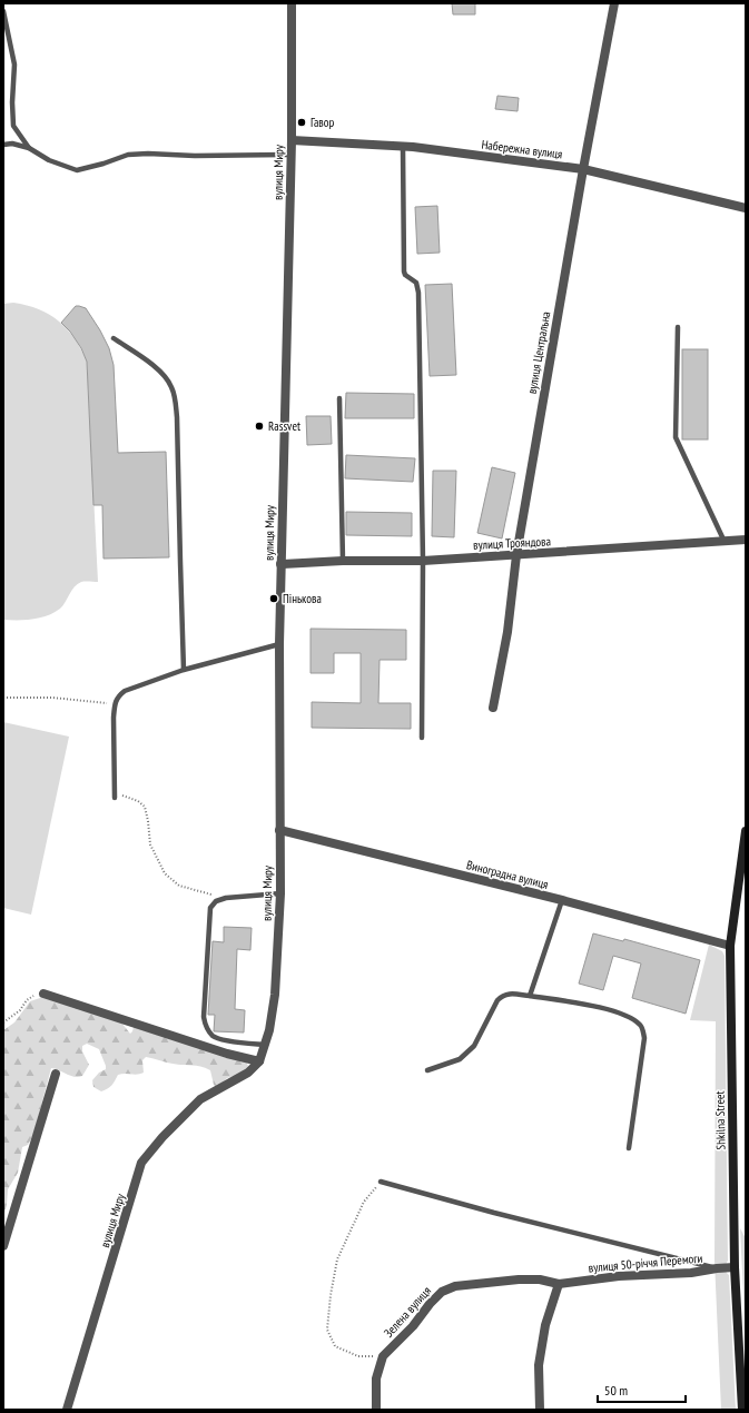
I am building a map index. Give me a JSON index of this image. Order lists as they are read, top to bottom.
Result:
{
  "streets": {
    "street": [
      "Набережна вулиця",
      "вулиця Миру",
      "вулиця Центральна",
      "вулиця Трояндова",
      "Виноградна вулиця",
      "Shkilna Street",
      "вулиця 50-річчя Перемоги",
      "Зелена вулиця"
    ]
  },
  "crossings": [
    ["Набережна вулиця", "вулиця Миру"],
    ["Набережна вулиця", "вулиця Центральна"],
    ["вулиця Миру", "вулиця Трояндова"],
    ["вулиця Миру", "Виноградна вулиця"],
    ["вулиця Центральна", "вулиця Трояндова"],
    ["Виноградна вулиця", "Shkilna Street"],
    ["Shkilna Street", "вулиця 50-річчя Перемоги"],
    ["вулиця 50-річчя Перемоги", "Зелена вулиця"]
  ],
  "places": ["Гавор", "Rassvet", "Пінькова"],
  "scale_bar": "50 m"
}
